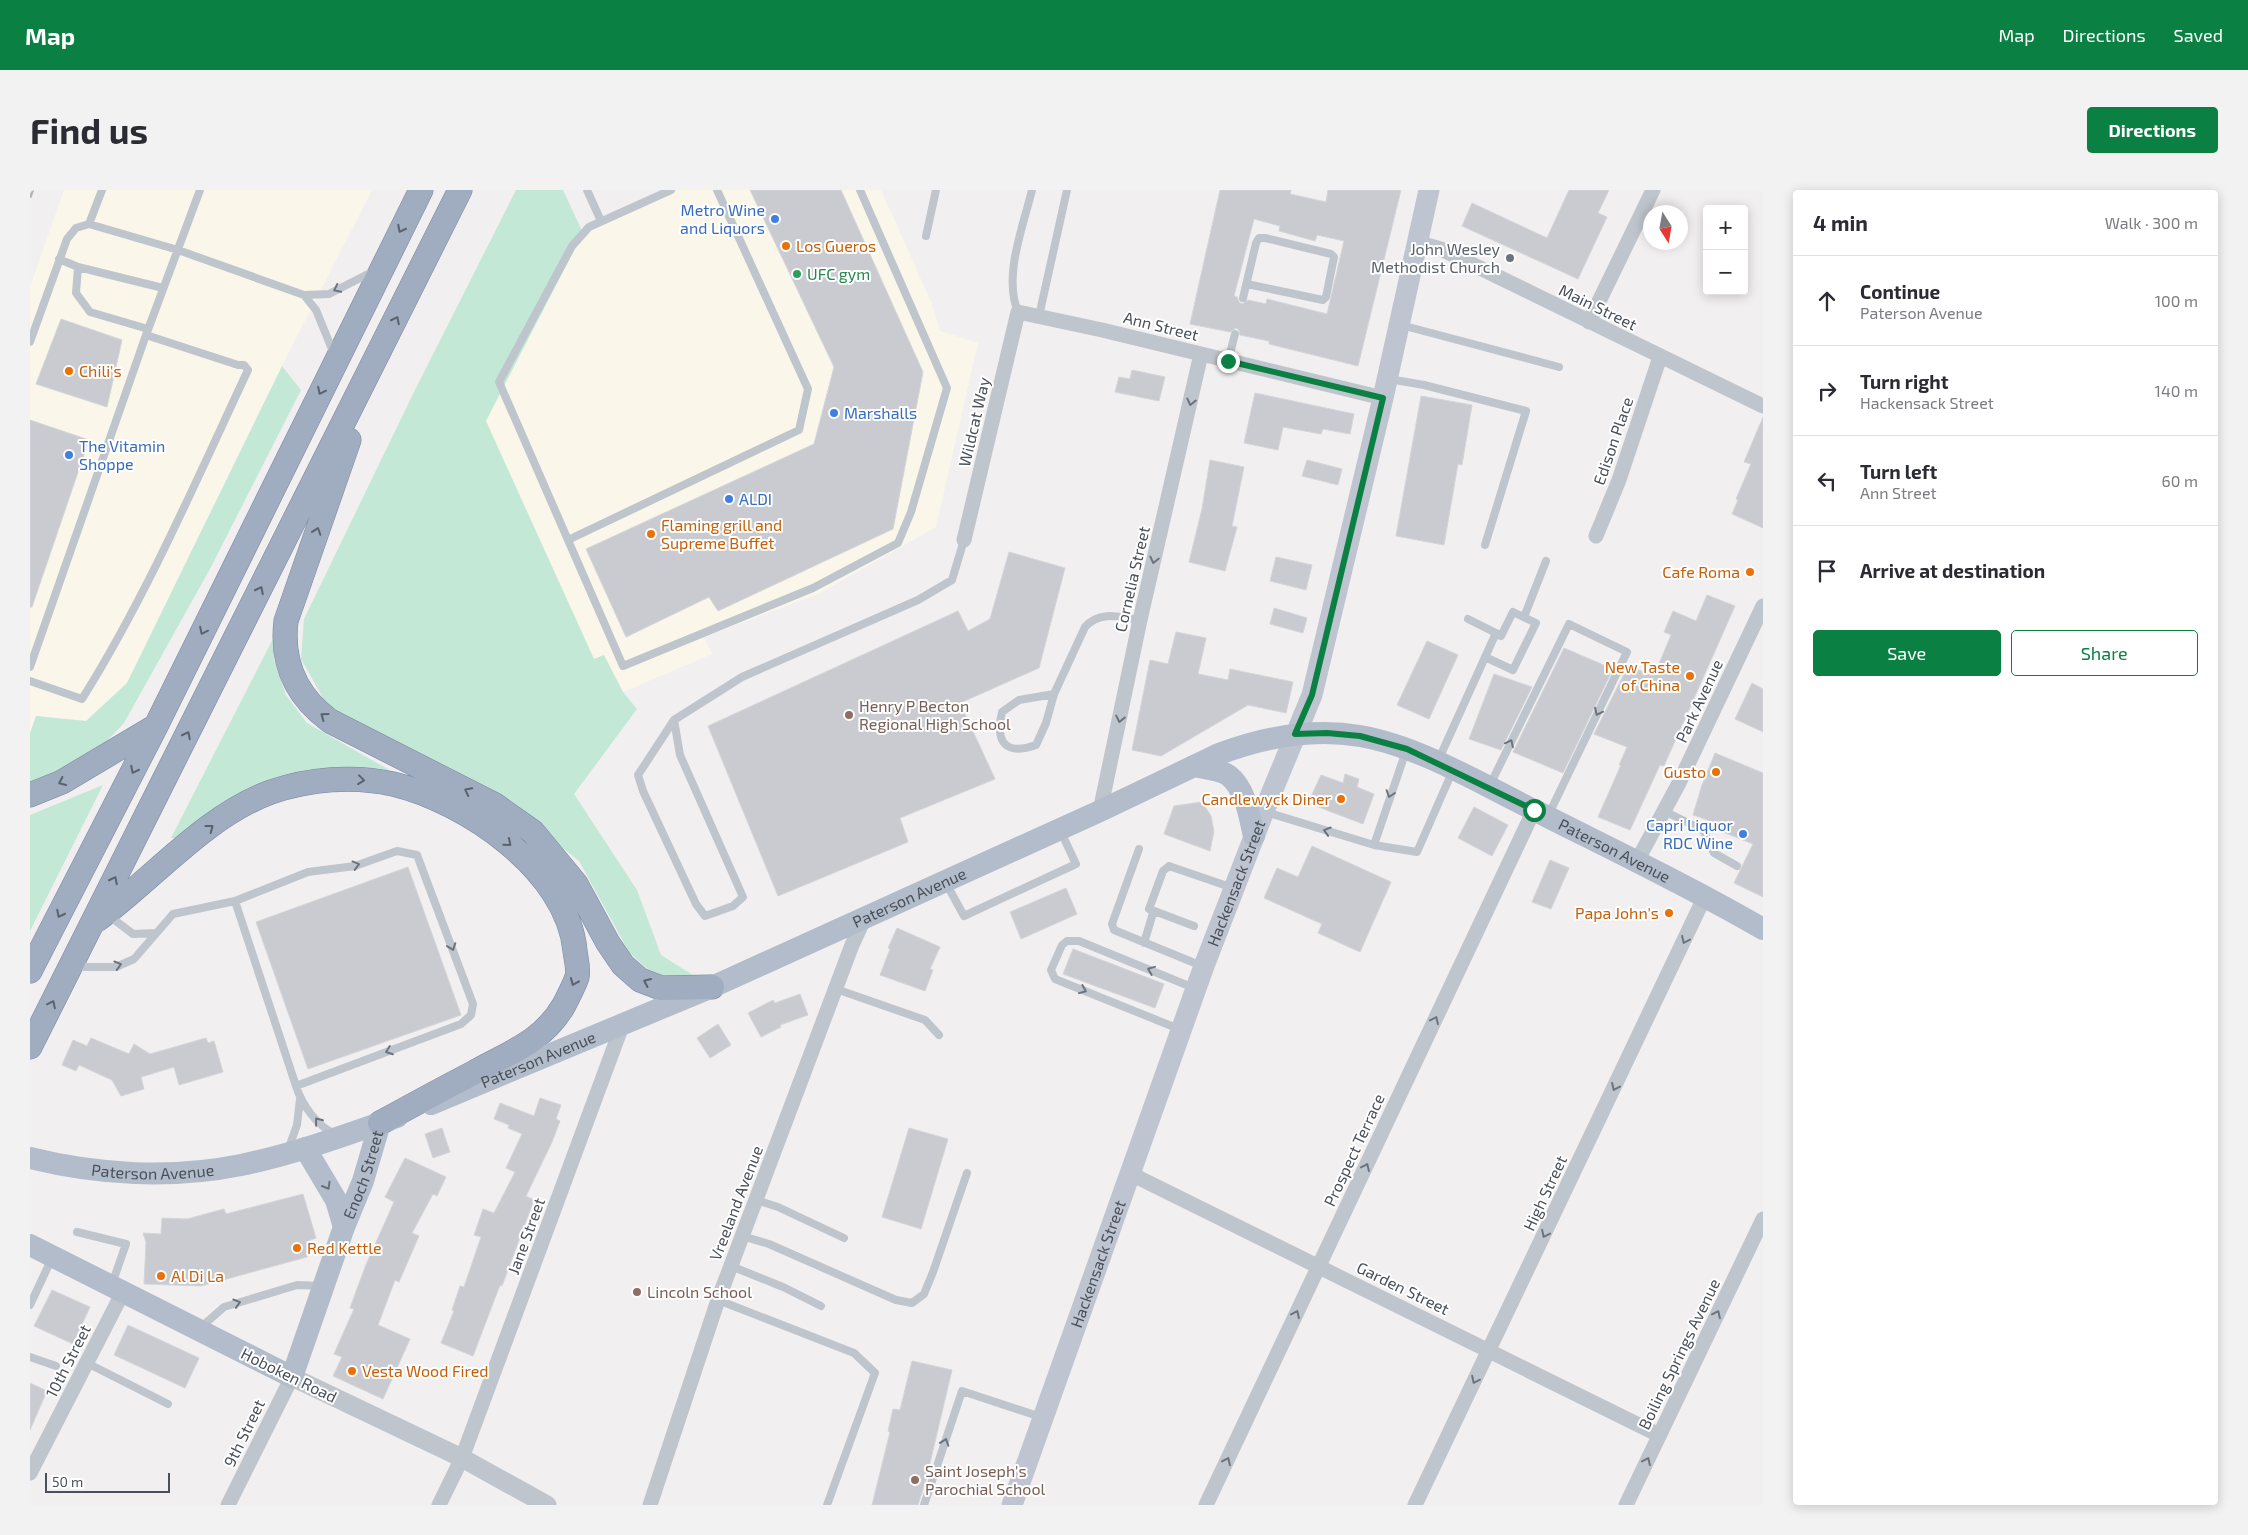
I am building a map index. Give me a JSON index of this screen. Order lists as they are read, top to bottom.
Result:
{
  "streets": {
    "main road": [
      "Paterson Avenue",
      "Hackensack Street",
      "Enoch Street",
      "Hoboken Road"
    ],
    "street": [
      "Main Street",
      "Ann Street",
      "Wildcat Way",
      "Edison Place",
      "Cornelia Street",
      "Park Avenue",
      "Prospect Terrace",
      "High Street",
      "Vreeland Avenue",
      "Jane Street",
      "Garden Street",
      "Boiling Springs Avenue",
      "10th Street",
      "9th Street"
    ]
  },
  "crossings": [
    ["Main Street", "Edison Place"],
    ["Main Street", "Hackensack Street"],
    ["Ann Street", "Wildcat Way"],
    ["Ann Street", "Cornelia Street"],
    ["Ann Street", "Hackensack Street"],
    ["Cornelia Street", "Paterson Avenue"],
    ["Park Avenue", "Paterson Avenue"],
    ["Paterson Avenue", "Hackensack Street"],
    ["Paterson Avenue", "Prospect Terrace"],
    ["Paterson Avenue", "Enoch Street"],
    ["Paterson Avenue", "High Street"],
    ["Paterson Avenue", "Vreeland Avenue"],
    ["Paterson Avenue", "Jane Street"],
    ["Hackensack Street", "Garden Street"],
    ["Prospect Terrace", "Garden Street"],
    ["Enoch Street", "Hoboken Road"],
    ["Enoch Street", "9th Street"],
    ["High Street", "Garden Street"],
    ["Jane Street", "Hoboken Road"],
    ["Garden Street", "Boiling Springs Avenue"],
    ["10th Street", "Hoboken Road"],
    ["Hoboken Road", "9th Street"]
  ],
  "one_way": [
    "Cornelia Street",
    "Prospect Terrace",
    "High Street",
    "Boiling Springs Avenue"
  ],
  "places": [
    "Metro Wine and Liquors",
    "Los Gueros",
    "John Wesley Methodist Church",
    "UFC gym",
    "Chili's",
    "Marshalls",
    "The Vitamin Shoppe",
    "ALDI",
    "Flaming grill and Supreme Buffet",
    "Cafe Roma",
    "New Taste of China",
    "Henry P Becton Regional High School",
    "Gusto",
    "Candlewyck Diner",
    "Capri Liquor RDC Wine",
    "Papa John's",
    "Red Kettle",
    "Al Di La",
    "Lincoln School",
    "Vesta Wood Fired",
    "Saint Joseph's Parochial School"
  ],
  "scale_bar": "50 m",
  "north": "bottom",
  "page": {
    "header": "Map",
    "nav": ["Map", "Directions", "Saved"],
    "buttons": [
      "Directions",
      ["Save", "Share"]
    ],
    "title": "Find us",
    "heading": ["4 min", "Walk · 300 m"],
    "map_buttons": ["+", "−"],
    "list": [
      ["Continue", "Paterson Avenue", "100 m"],
      ["Turn right", "Hackensack Street", "140 m"],
      ["Turn left", "Ann Street", "60 m"],
      "Arrive at destination"
    ],
    "scale": "50 m"
  }
}
